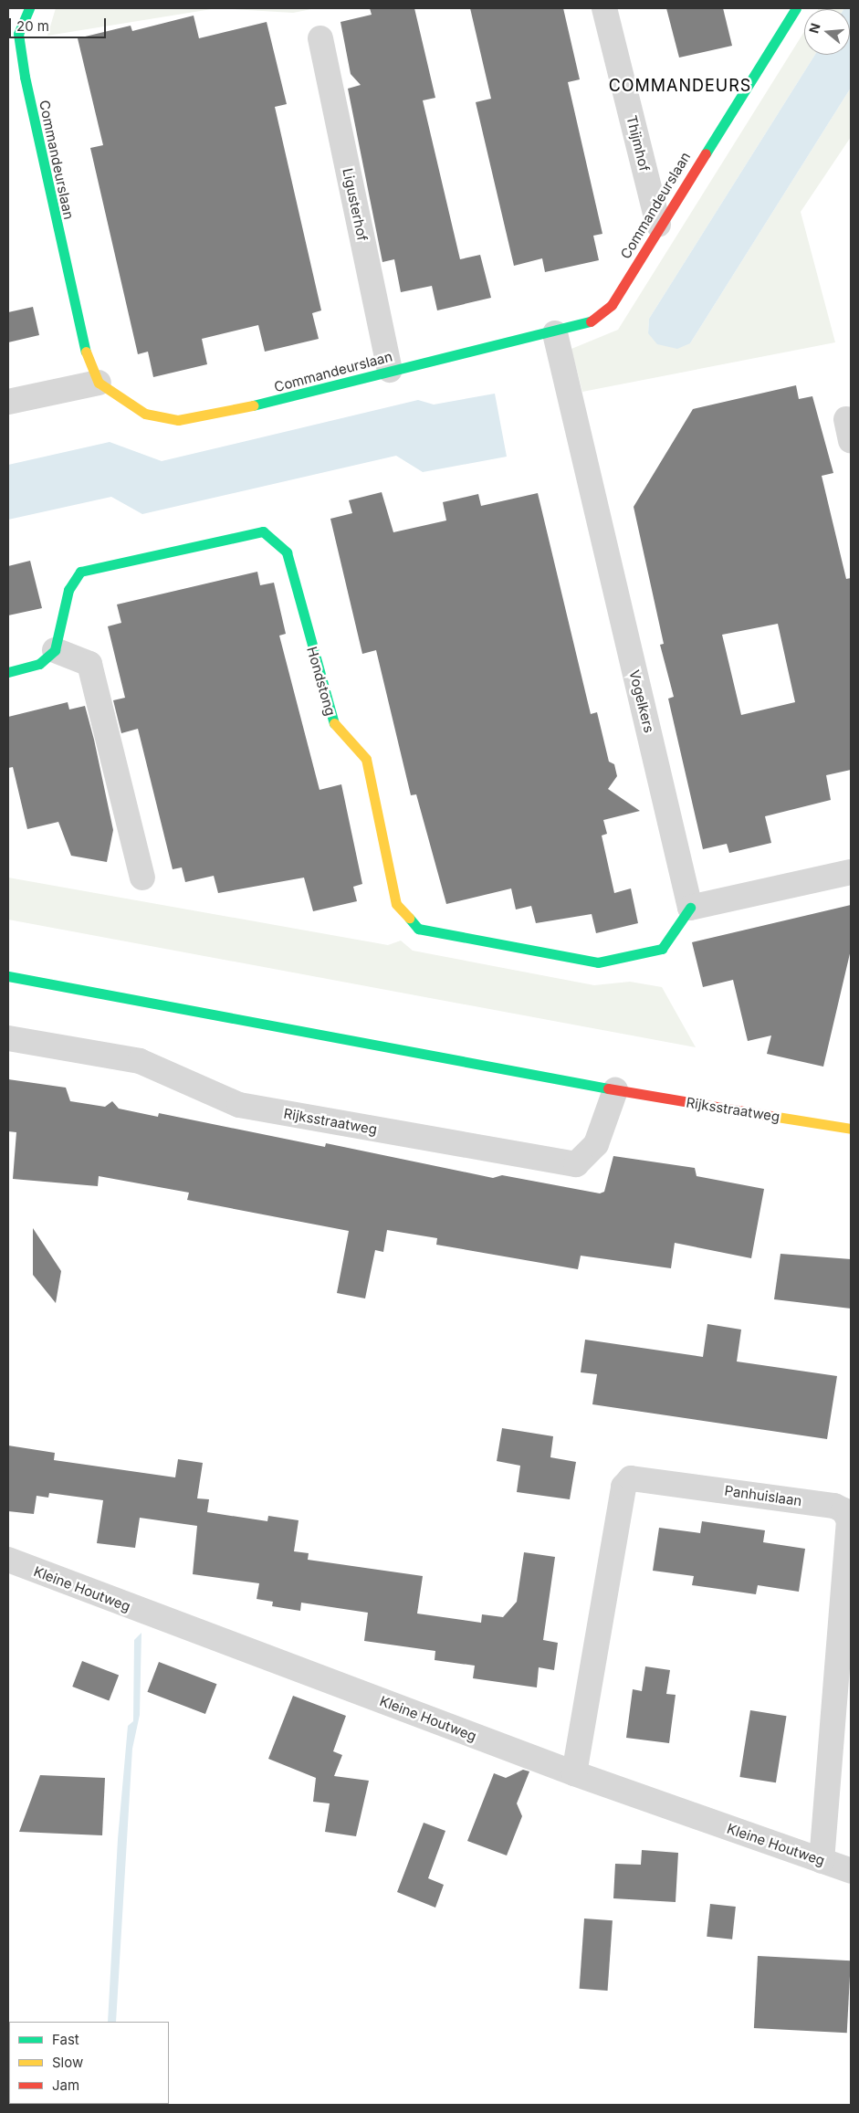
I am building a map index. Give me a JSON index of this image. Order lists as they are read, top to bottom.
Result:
{
  "streets": {
    "street": [
      "Thijmhof",
      "Commandeurslaan",
      "Ligusterhof",
      "Hondstong",
      "Vogelkers",
      "Rijksstraatweg",
      "Panhuislaan",
      "Kleine Houtweg"
    ]
  },
  "crossings": [
    ["Thijmhof", "Commandeurslaan"],
    ["Commandeurslaan", "Ligusterhof"],
    ["Commandeurslaan", "Vogelkers"],
    ["Hondstong", "Vogelkers"],
    ["Panhuislaan", "Kleine Houtweg"]
  ],
  "districts": ["COMMANDEURS"],
  "legend": ["Fast", "Slow", "Jam"],
  "scale_bar": "20 m",
  "north": "left"
}
